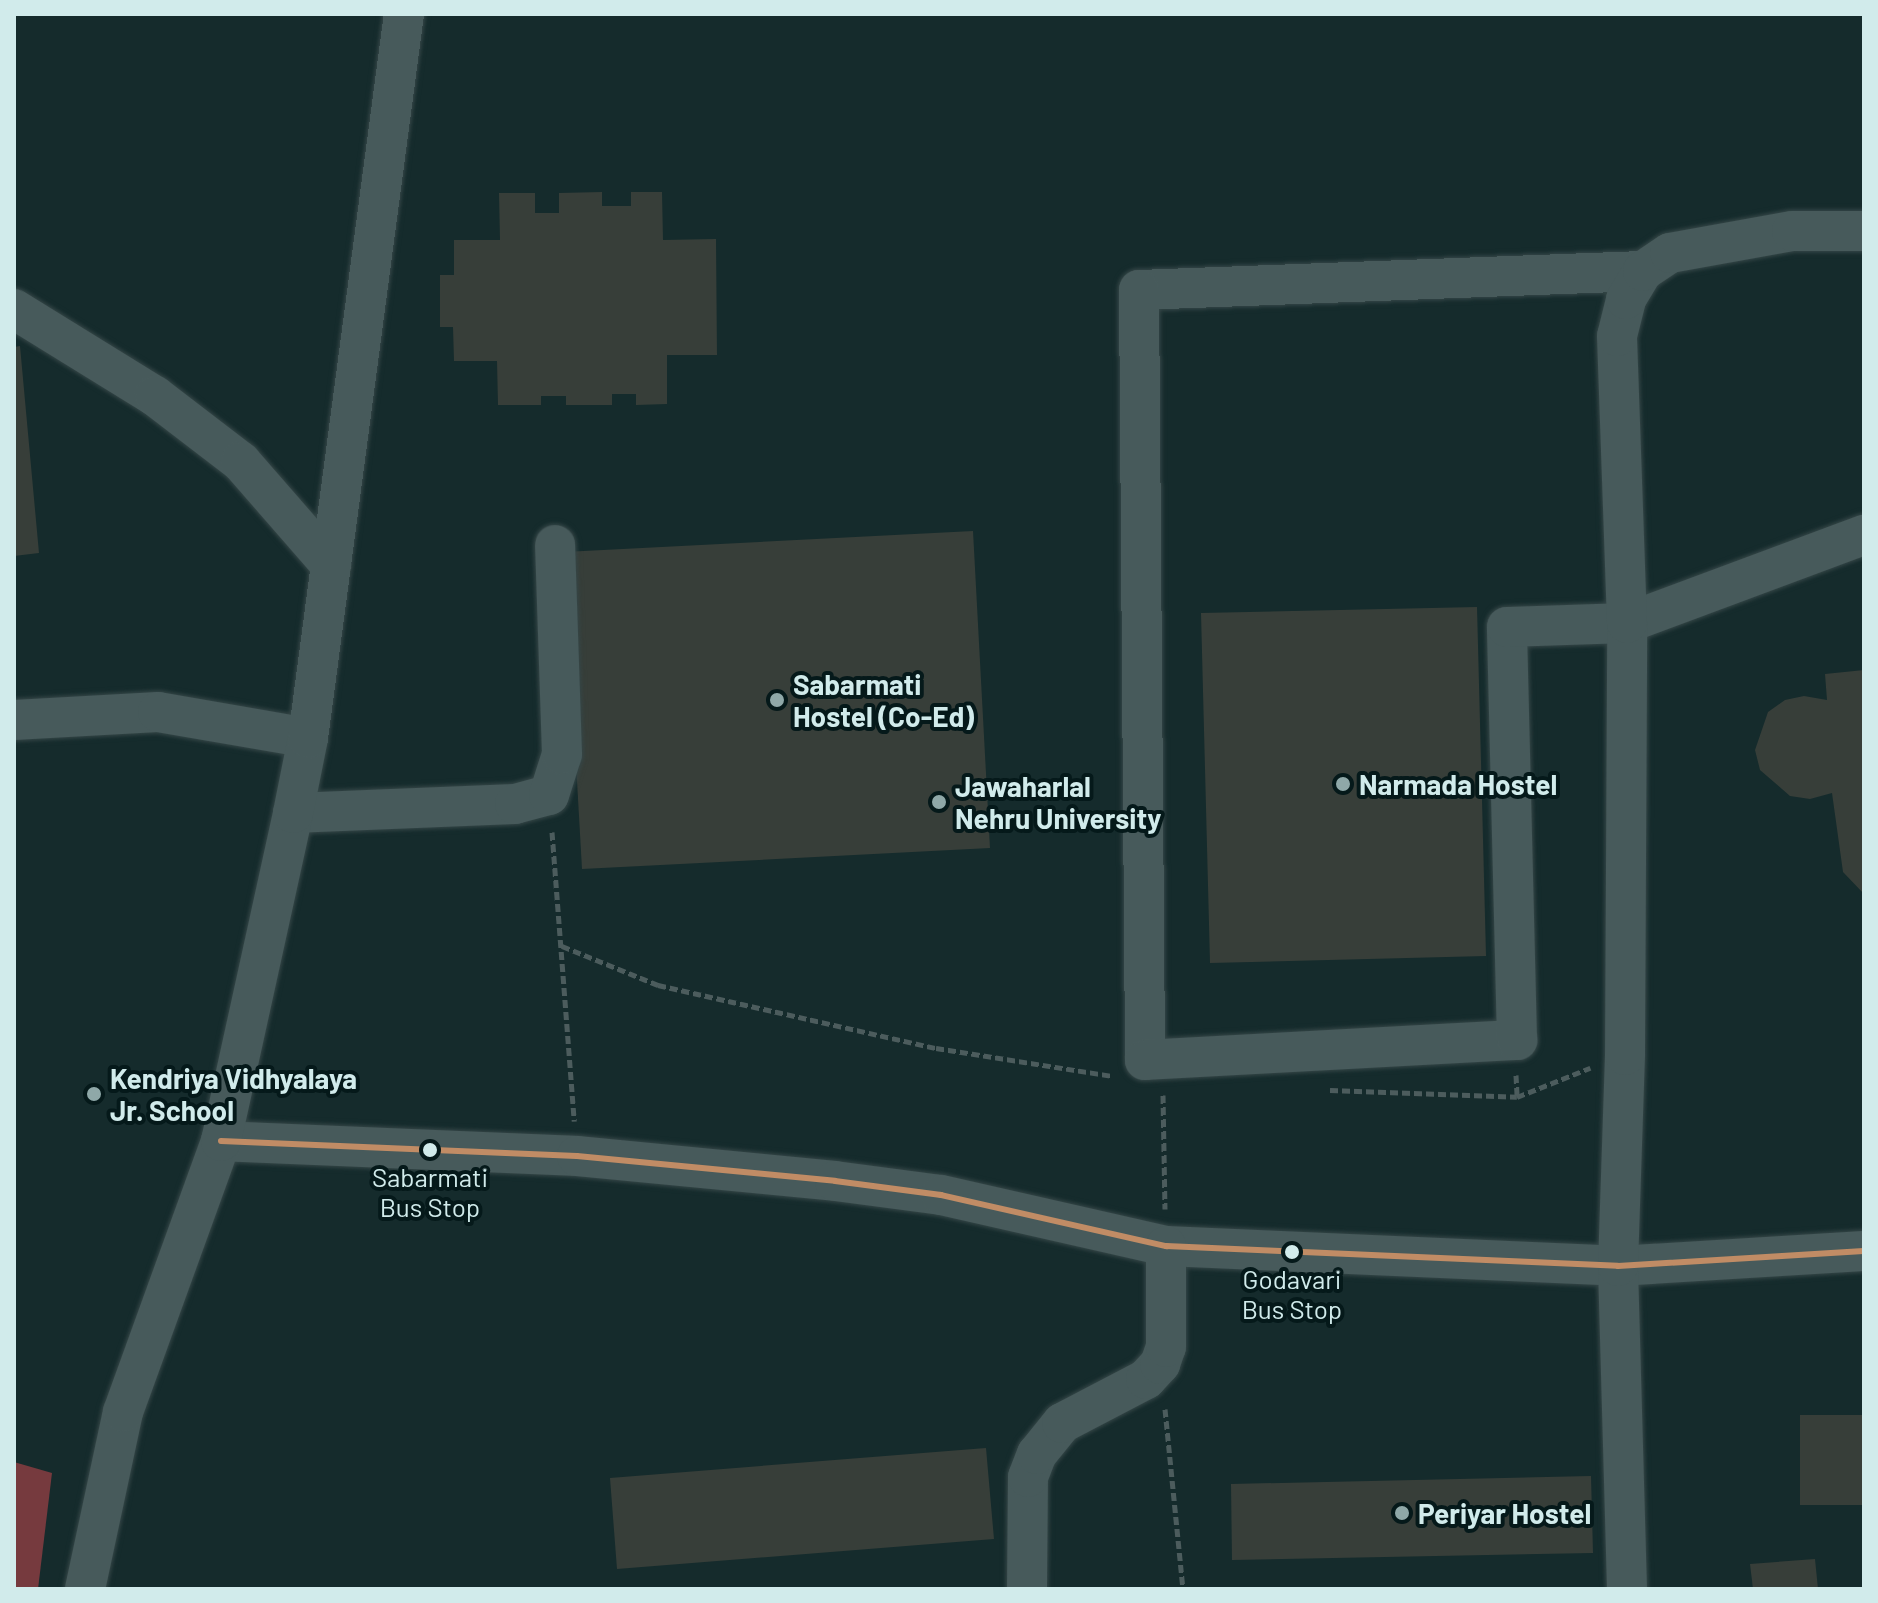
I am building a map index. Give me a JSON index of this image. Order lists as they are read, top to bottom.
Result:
{
  "places": [
    "Sabarmati Hostel (Co-Ed)",
    "Narmada Hostel",
    "Jawaharlal Nehru University",
    "Kendriya Vidhyalaya Jr. School",
    "Sabarmati Bus Stop",
    "Godavari Bus Stop",
    "Periyar Hostel"
  ]
}
